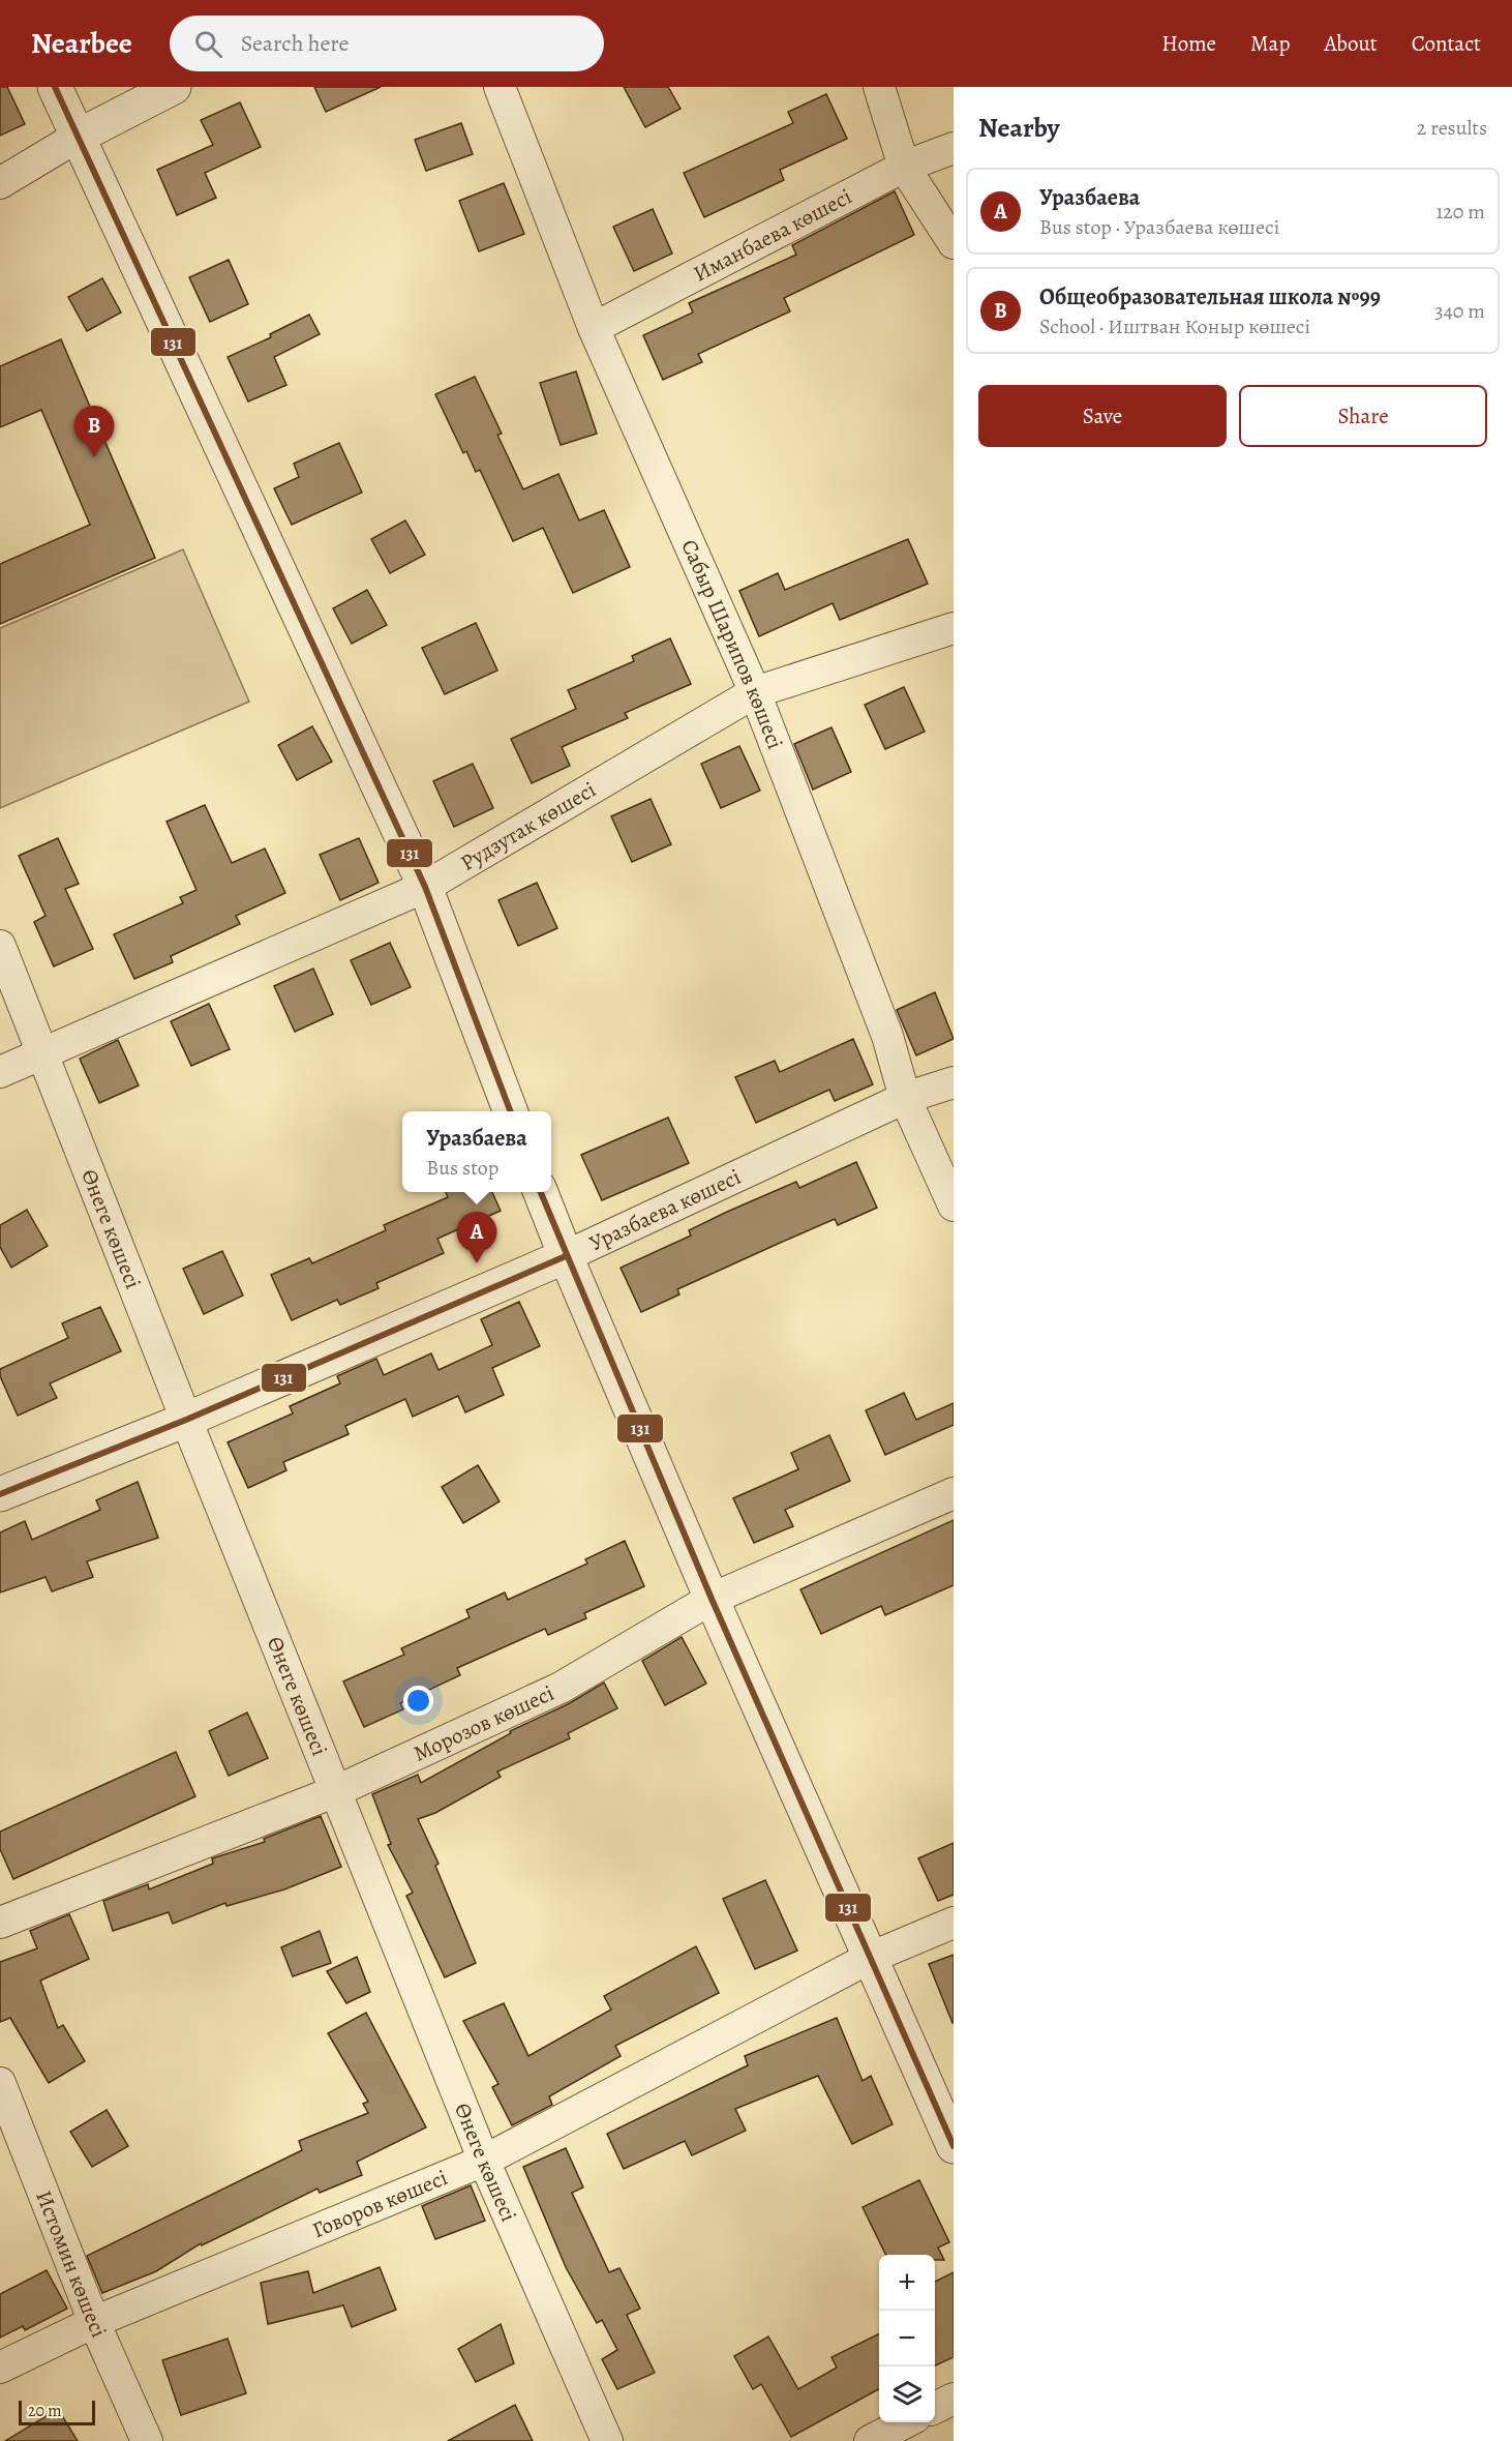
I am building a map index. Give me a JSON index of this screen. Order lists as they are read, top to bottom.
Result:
{
  "streets": {
    "street": [
      "Иманбаева көшесі",
      "Сабыр Шарипов көшесі",
      "Рудзутак көшесі",
      "Уразбаева көшесі",
      "Өнеге көшесі",
      "Морозов көшесі",
      "Говоров көшесі",
      "Истомин көшесі"
    ]
  },
  "crossings": [
    ["Иманбаева көшесі", "Сабыр Шарипов көшесі"],
    ["Сабыр Шарипов көшесі", "Рудзутак көшесі"],
    ["Сабыр Шарипов көшесі", "Уразбаева көшесі"],
    ["Рудзутак көшесі", "Өнеге көшесі"],
    ["Уразбаева көшесі", "Өнеге көшесі"],
    ["Өнеге көшесі", "Морозов көшесі"],
    ["Өнеге көшесі", "Говоров көшесі"],
    ["Говоров көшесі", "Истомин көшесі"]
  ],
  "lines": ["transit line 131"],
  "scale_bar": "20 m",
  "page": {
    "header": "Nearbee",
    "search": "Search here",
    "nav": [
      "Home",
      "Map",
      "About",
      "Contact"
    ],
    "heading": ["Nearby", "2 results"],
    "list": [
      {
        "mark": "A",
        "name": "Уразбаева",
        "note": "Bus stop · Уразбаева көшесі",
        "value": "120 m"
      },
      {
        "mark": "B",
        "name": "Общеобразовательная школа №99",
        "note": "School · Иштван Коныр көшесі",
        "value": "340 m"
      }
    ],
    "buttons": ["Save", "Share"],
    "pins": ["B", "A"],
    "popup": ["Уразбаева", "Bus stop"],
    "map_buttons": ["+", "−"],
    "scale": "20 m"
  }
}
